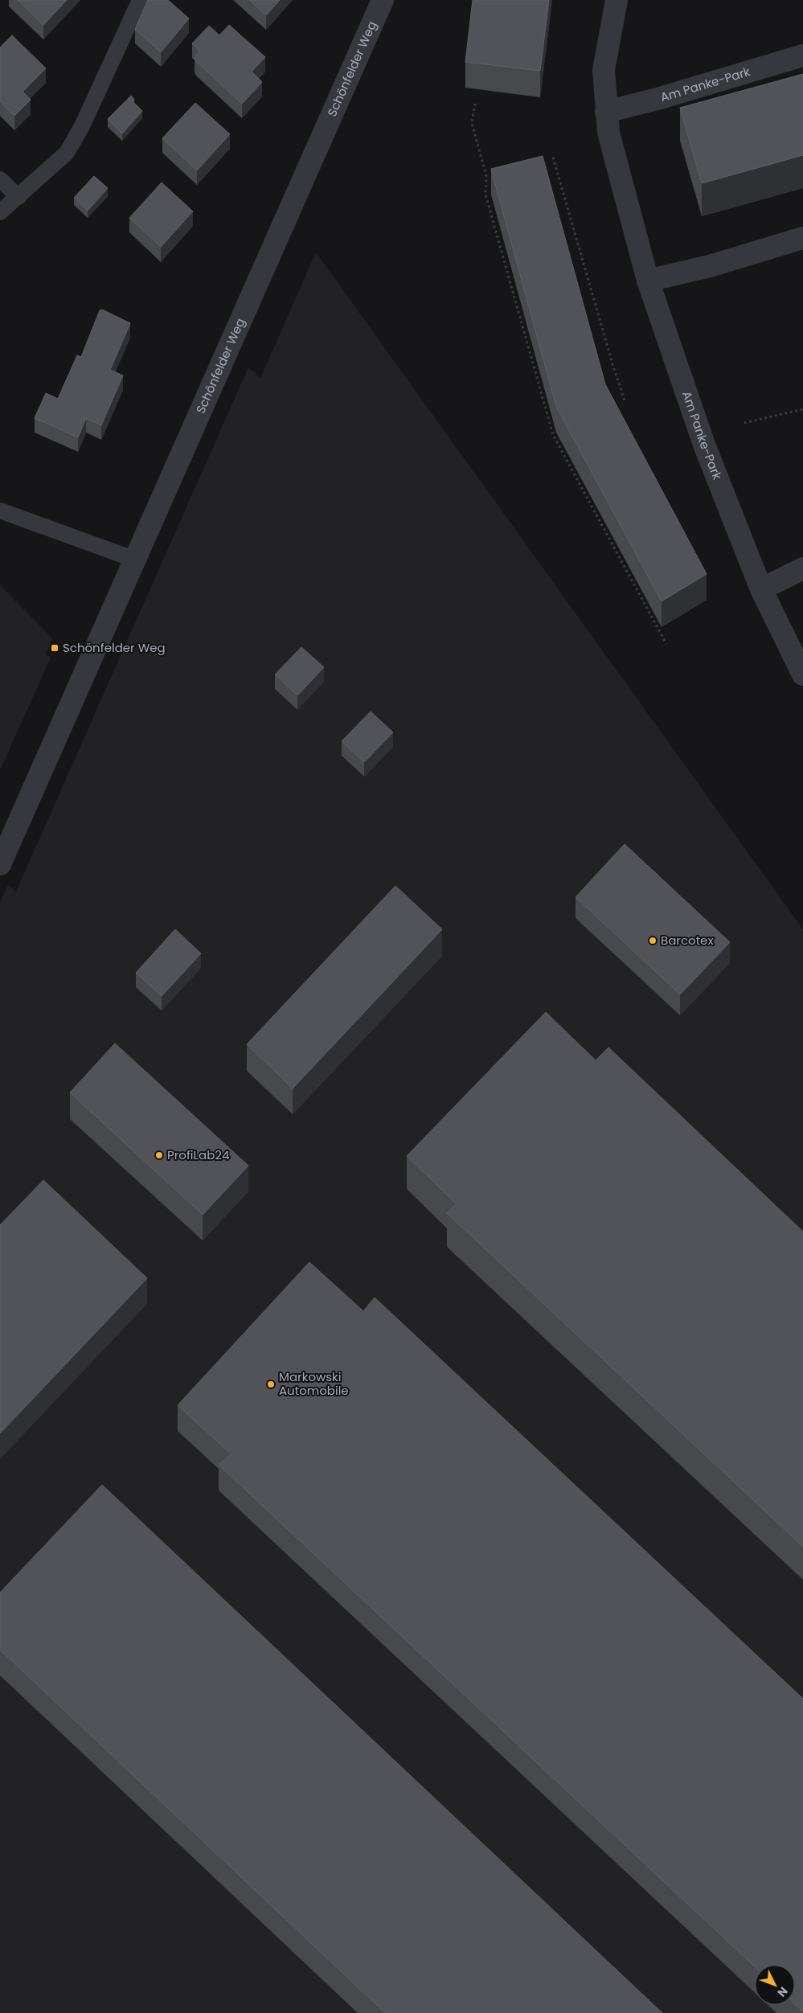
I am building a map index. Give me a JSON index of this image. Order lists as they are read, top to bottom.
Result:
{
  "streets": {
    "street": ["Schönfelder Weg", "Am Panke-Park"]
  },
  "places": {
    "transit": ["Schönfelder Weg"],
    "other": ["Barcotex", "ProfiLab24", "Markowski Automobile"]
  },
  "north": "bottom right"
}
